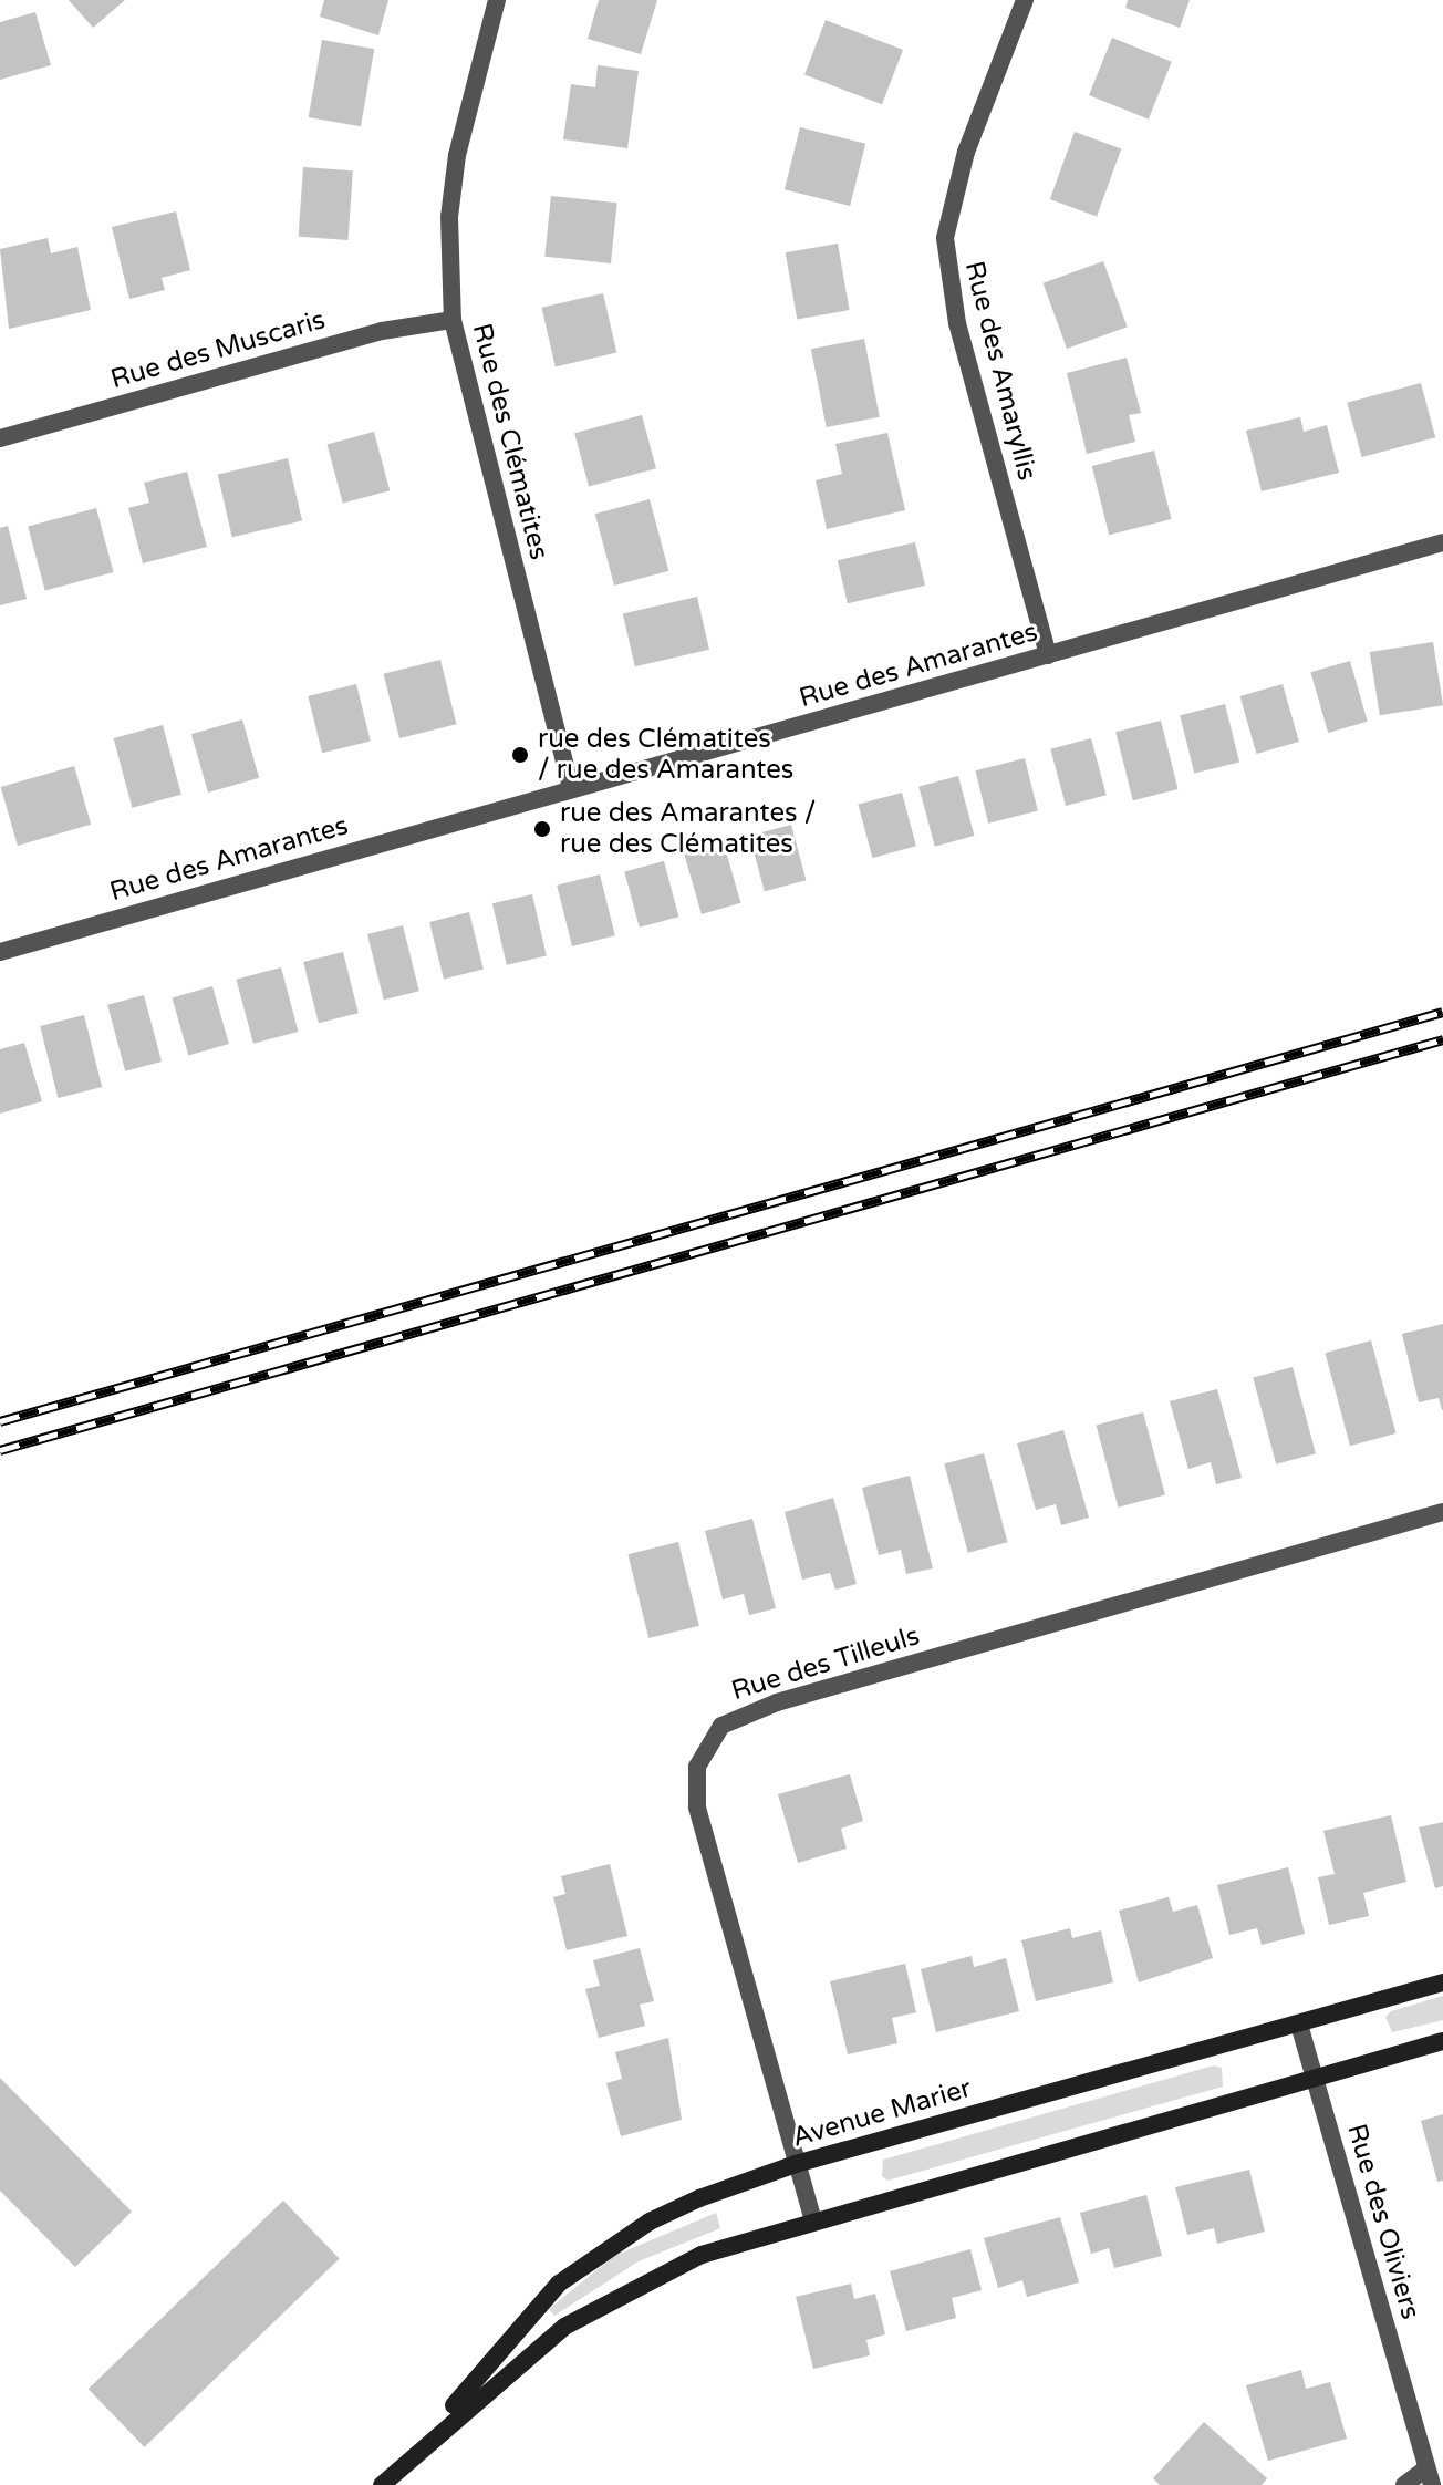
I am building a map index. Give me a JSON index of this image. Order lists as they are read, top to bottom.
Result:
{
  "streets": {
    "street": [
      "Rue des Muscaris",
      "Rue des Amaryllis",
      "Rue des Clématites",
      "Rue des Amarantes",
      "Rue des Tilleuls",
      "Avenue Marier",
      "Rue des Oliviers"
    ]
  },
  "crossings": [
    ["Rue des Muscaris", "Rue des Clématites"],
    ["Rue des Amaryllis", "Rue des Amarantes"],
    ["Rue des Clématites", "Rue des Amarantes"],
    ["Rue des Tilleuls", "Avenue Marier"],
    ["Avenue Marier", "Rue des Oliviers"]
  ],
  "places": ["rue des Clématites / rue des Amarantes", "rue des Amarantes / rue des Clématites"]
}
